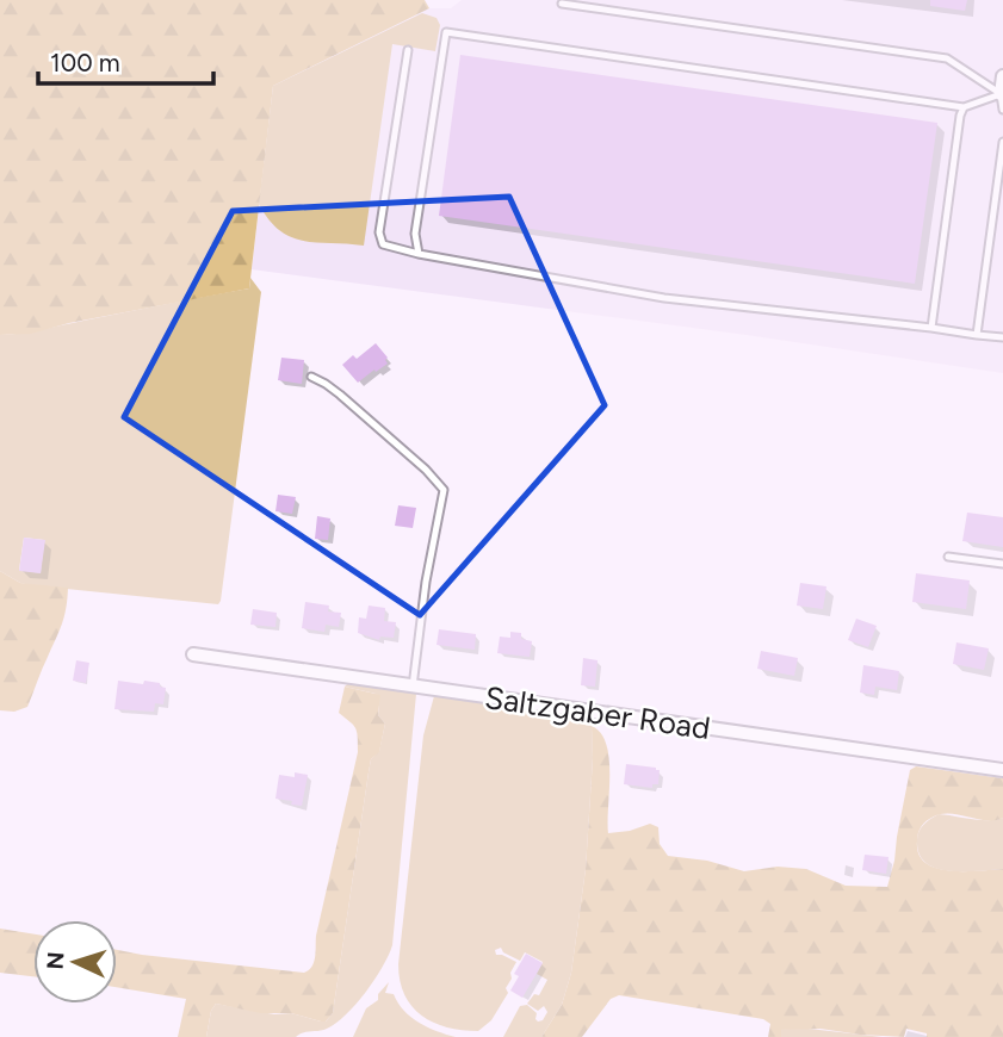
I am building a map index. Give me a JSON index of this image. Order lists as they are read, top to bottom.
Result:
{
  "streets": {
    "street": ["Saltzgaber Road"]
  },
  "scale_bar": "100 m",
  "north": "left"
}
